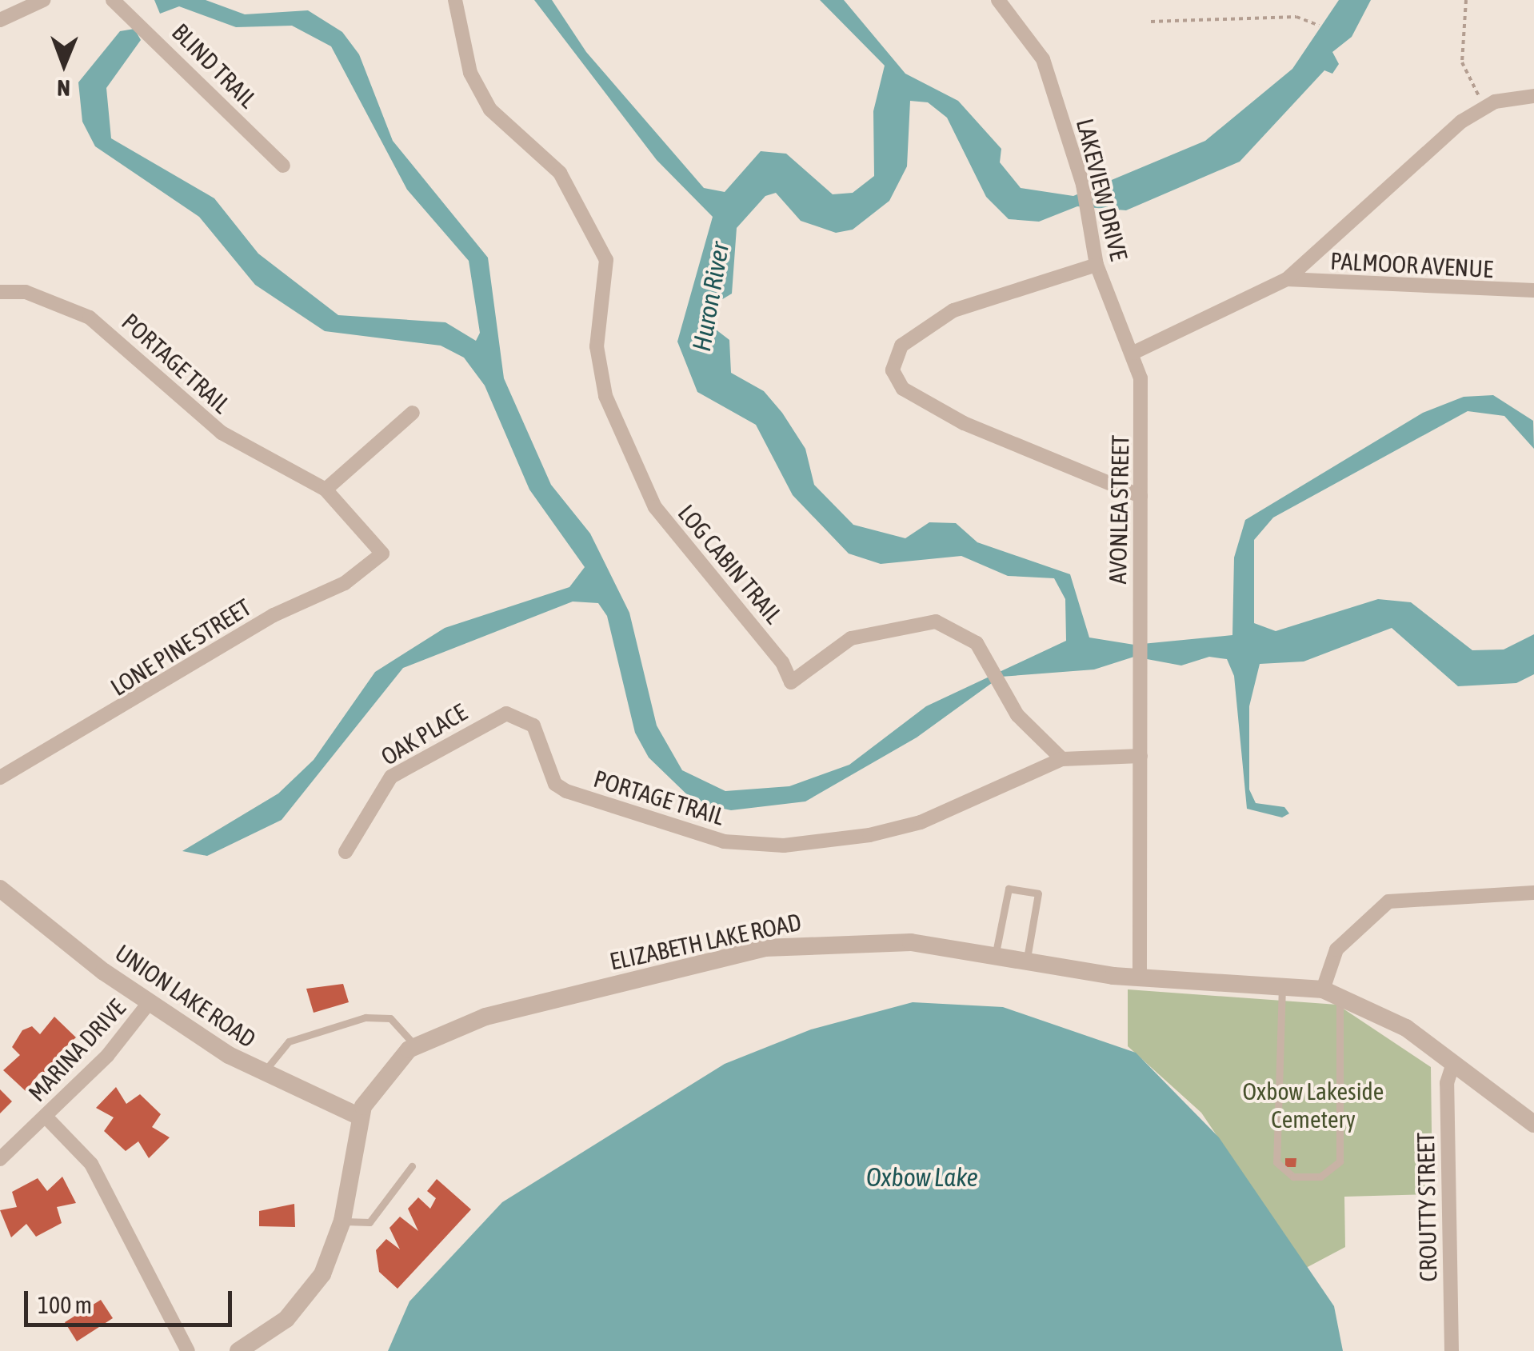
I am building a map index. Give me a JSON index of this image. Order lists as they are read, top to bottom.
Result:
{
  "streets": {
    "street": [
      "BLIND TRAIL",
      "LAKEVIEW DRIVE",
      "PALMOOR AVENUE",
      "PORTAGE TRAIL",
      "AVONLEA STREET",
      "LOG CABIN TRAIL",
      "LONE PINE STREET",
      "OAK PLACE",
      "ELIZABETH LAKE ROAD",
      "UNION LAKE ROAD",
      "MARINA DRIVE",
      "CROUTTY STREET"
    ]
  },
  "crossings": [
    ["LAKEVIEW DRIVE", "AVONLEA STREET"],
    ["PORTAGE TRAIL", "LOG CABIN TRAIL"],
    ["PORTAGE TRAIL", "LONE PINE STREET"],
    ["PORTAGE TRAIL", "OAK PLACE"],
    ["AVONLEA STREET", "ELIZABETH LAKE ROAD"],
    ["ELIZABETH LAKE ROAD", "UNION LAKE ROAD"],
    ["ELIZABETH LAKE ROAD", "CROUTTY STREET"],
    ["UNION LAKE ROAD", "MARINA DRIVE"]
  ],
  "water": ["Huron River", "Oxbow Lake"],
  "parks": ["Oxbow Lakeside Cemetery"],
  "scale_bar": "100 m",
  "north": "bottom"
}
